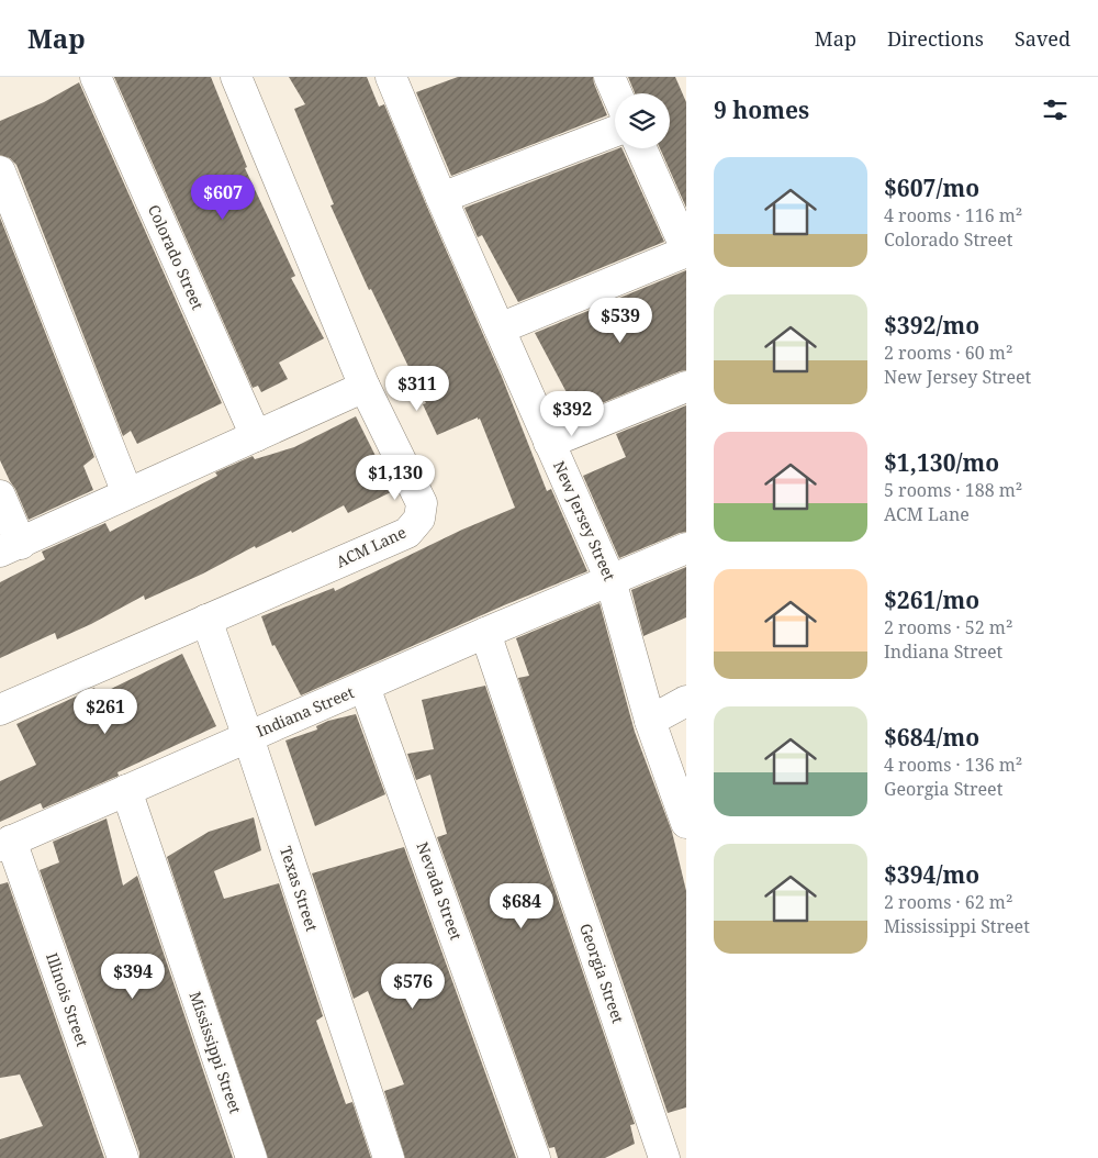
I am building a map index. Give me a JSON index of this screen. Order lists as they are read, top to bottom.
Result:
{
  "streets": {
    "street": [
      "Colorado Street",
      "New Jersey Street",
      "ACM Lane",
      "Indiana Street",
      "Texas Street",
      "Nevada Street",
      "Georgia Street",
      "Illinois Street",
      "Mississippi Street"
    ]
  },
  "crossings": [
    ["New Jersey Street", "Indiana Street"],
    ["ACM Lane", "Texas Street"],
    ["Indiana Street", "Texas Street"],
    ["Indiana Street", "Nevada Street"],
    ["Indiana Street", "Georgia Street"],
    ["Indiana Street", "Illinois Street"],
    ["Indiana Street", "Mississippi Street"]
  ],
  "page": {
    "header": "Map",
    "nav": ["Map", "Directions", "Saved"],
    "heading": "9 homes",
    "list": [
      {
        "name": "$607/mo",
        "note": "4 rooms · 116 m² · Colorado Street"
      },
      {
        "name": "$392/mo",
        "note": "2 rooms · 60 m² · New Jersey Street"
      },
      {
        "name": "$1,130/mo",
        "note": "5 rooms · 188 m² · ACM Lane"
      },
      {
        "name": "$261/mo",
        "note": "2 rooms · 52 m² · Indiana Street"
      },
      {
        "name": "$684/mo",
        "note": "4 rooms · 136 m² · Georgia Street"
      },
      {
        "name": "$394/mo",
        "note": "2 rooms · 62 m² · Mississippi Street"
      }
    ],
    "price": [
      "$607",
      "$539",
      "$311",
      "$392",
      "$1,130",
      "$261",
      "$684",
      "$394",
      "$576"
    ]
  }
}
